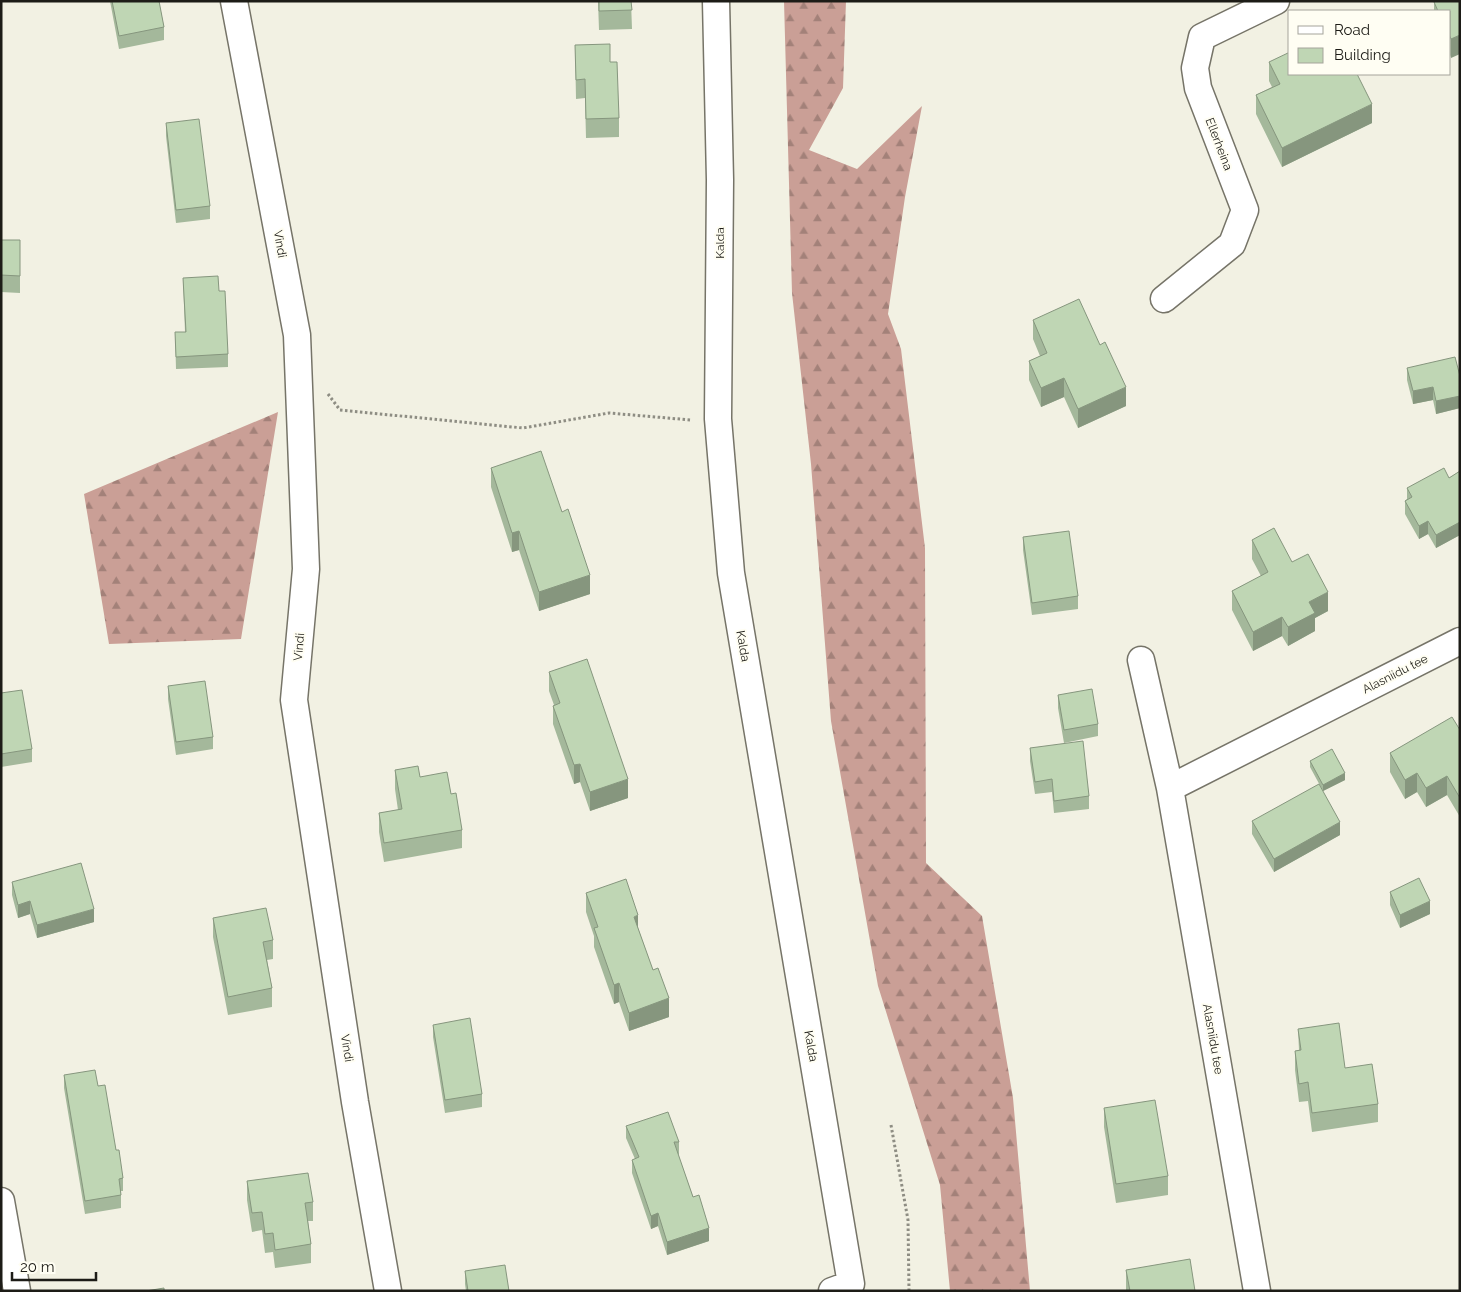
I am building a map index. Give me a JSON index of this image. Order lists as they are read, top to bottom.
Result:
{
  "streets": {
    "street": [
      "Ellerheina",
      "Kalda",
      "Vindi",
      "Alasniidu tee"
    ]
  },
  "legend": ["Road", "Building"],
  "scale_bar": "20 m"
}
